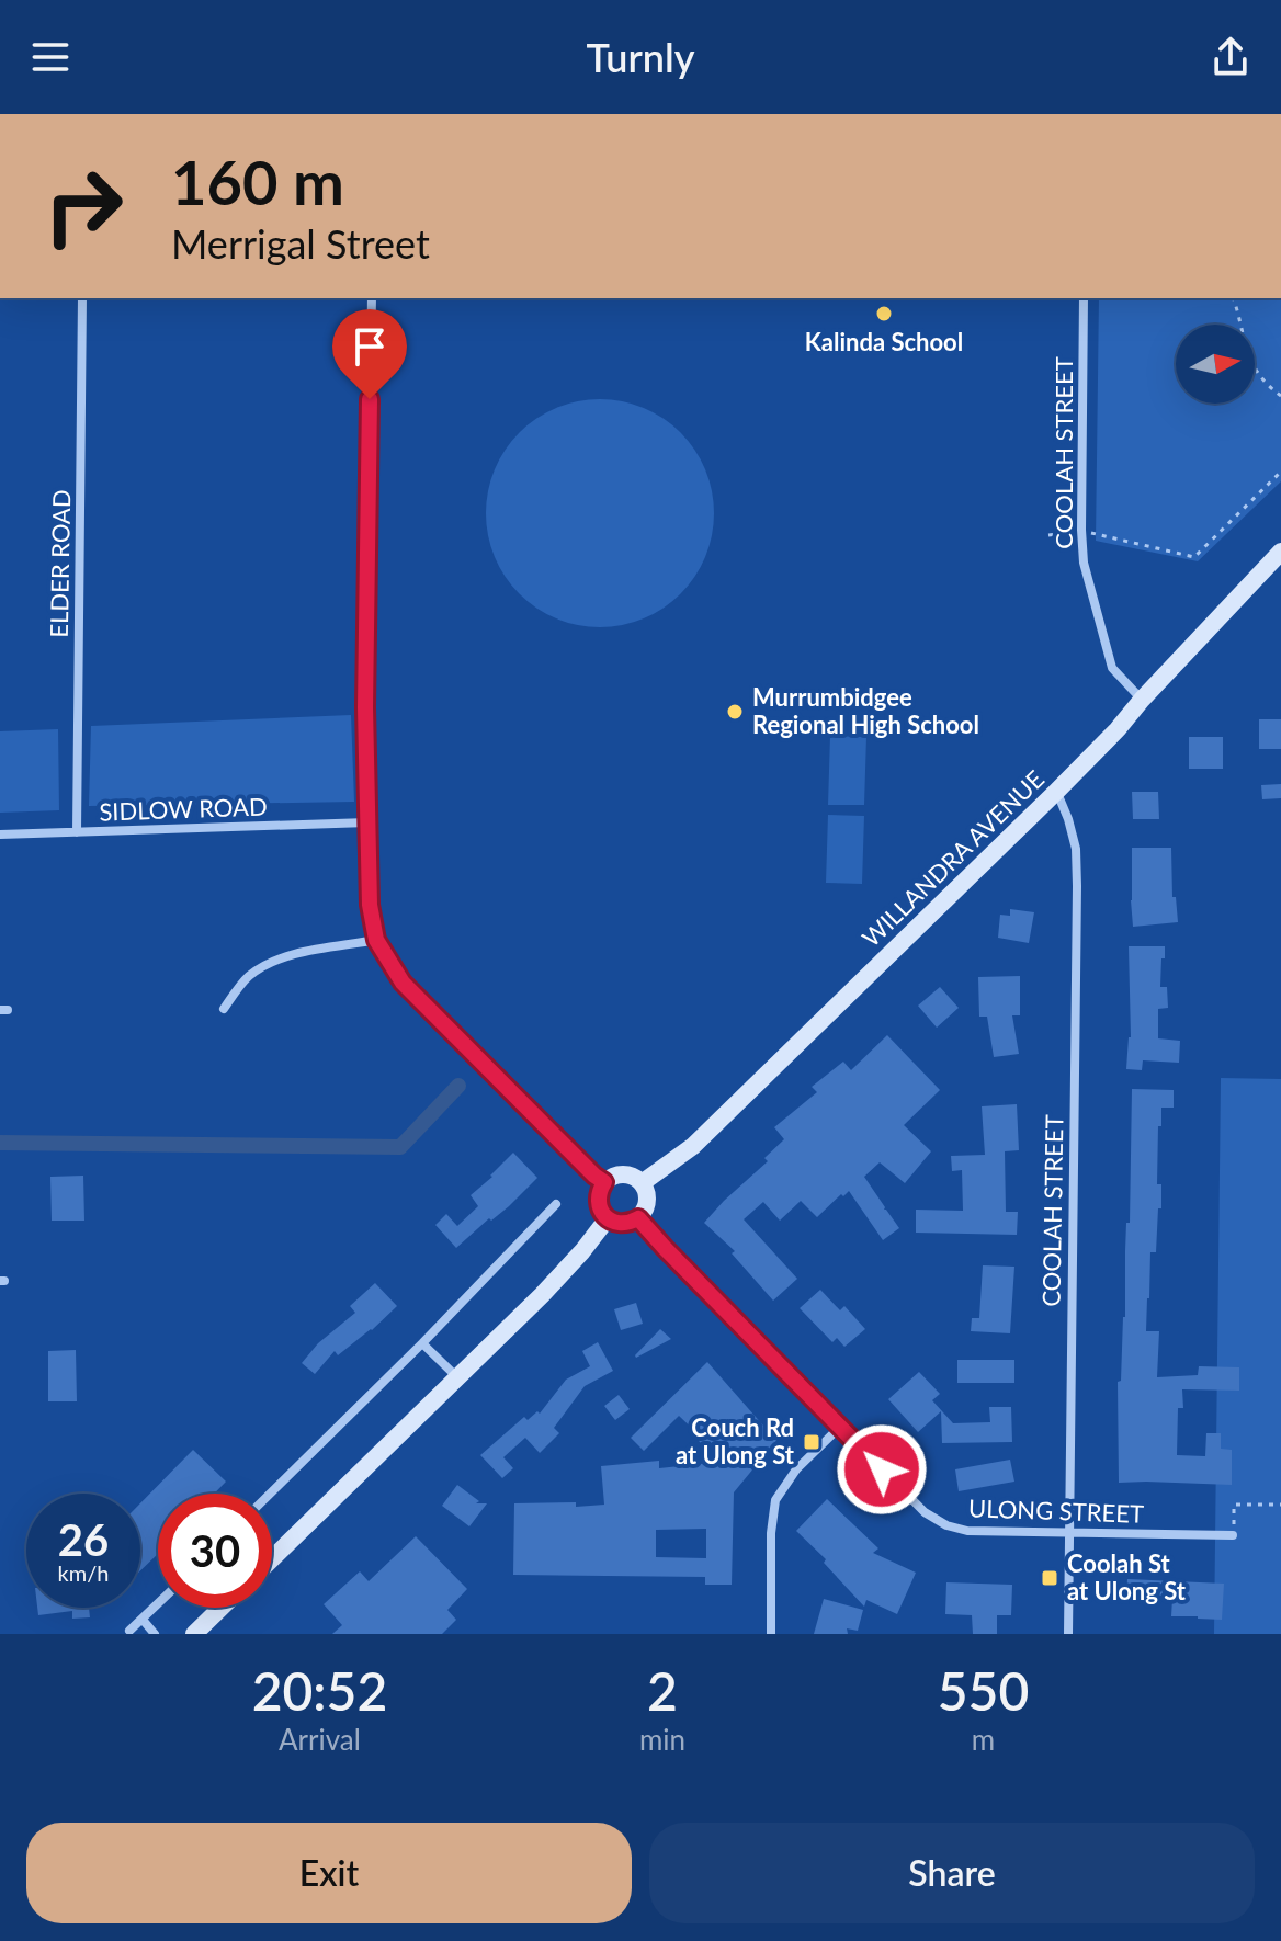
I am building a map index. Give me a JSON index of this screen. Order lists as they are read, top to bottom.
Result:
{
  "streets": {
    "street": [
      "COOLAH STREET",
      "ELDER ROAD",
      "SIDLOW ROAD",
      "WILLANDRA AVENUE",
      "ULONG STREET"
    ]
  },
  "crossings": [
    ["COOLAH STREET", "WILLANDRA AVENUE"],
    ["COOLAH STREET", "ULONG STREET"],
    ["ELDER ROAD", "SIDLOW ROAD"],
    ["WILLANDRA AVENUE", "ULONG STREET"]
  ],
  "places": {
    "other": ["Kalinda School", "Murrumbidgee Regional High School"],
    "transit": ["Couch Rd at Ulong St", "Coolah St at Ulong St"]
  },
  "north": "right",
  "page": {
    "header": "Turnly",
    "turn": ["160 m", "Merrigal Street"],
    "speed": "26 km/h",
    "limit": "30",
    "eta": [
      "20:52",
      "Arrival",
      "2",
      "min",
      "550",
      "m"
    ],
    "buttons": ["Exit", "Share"]
  }
}
